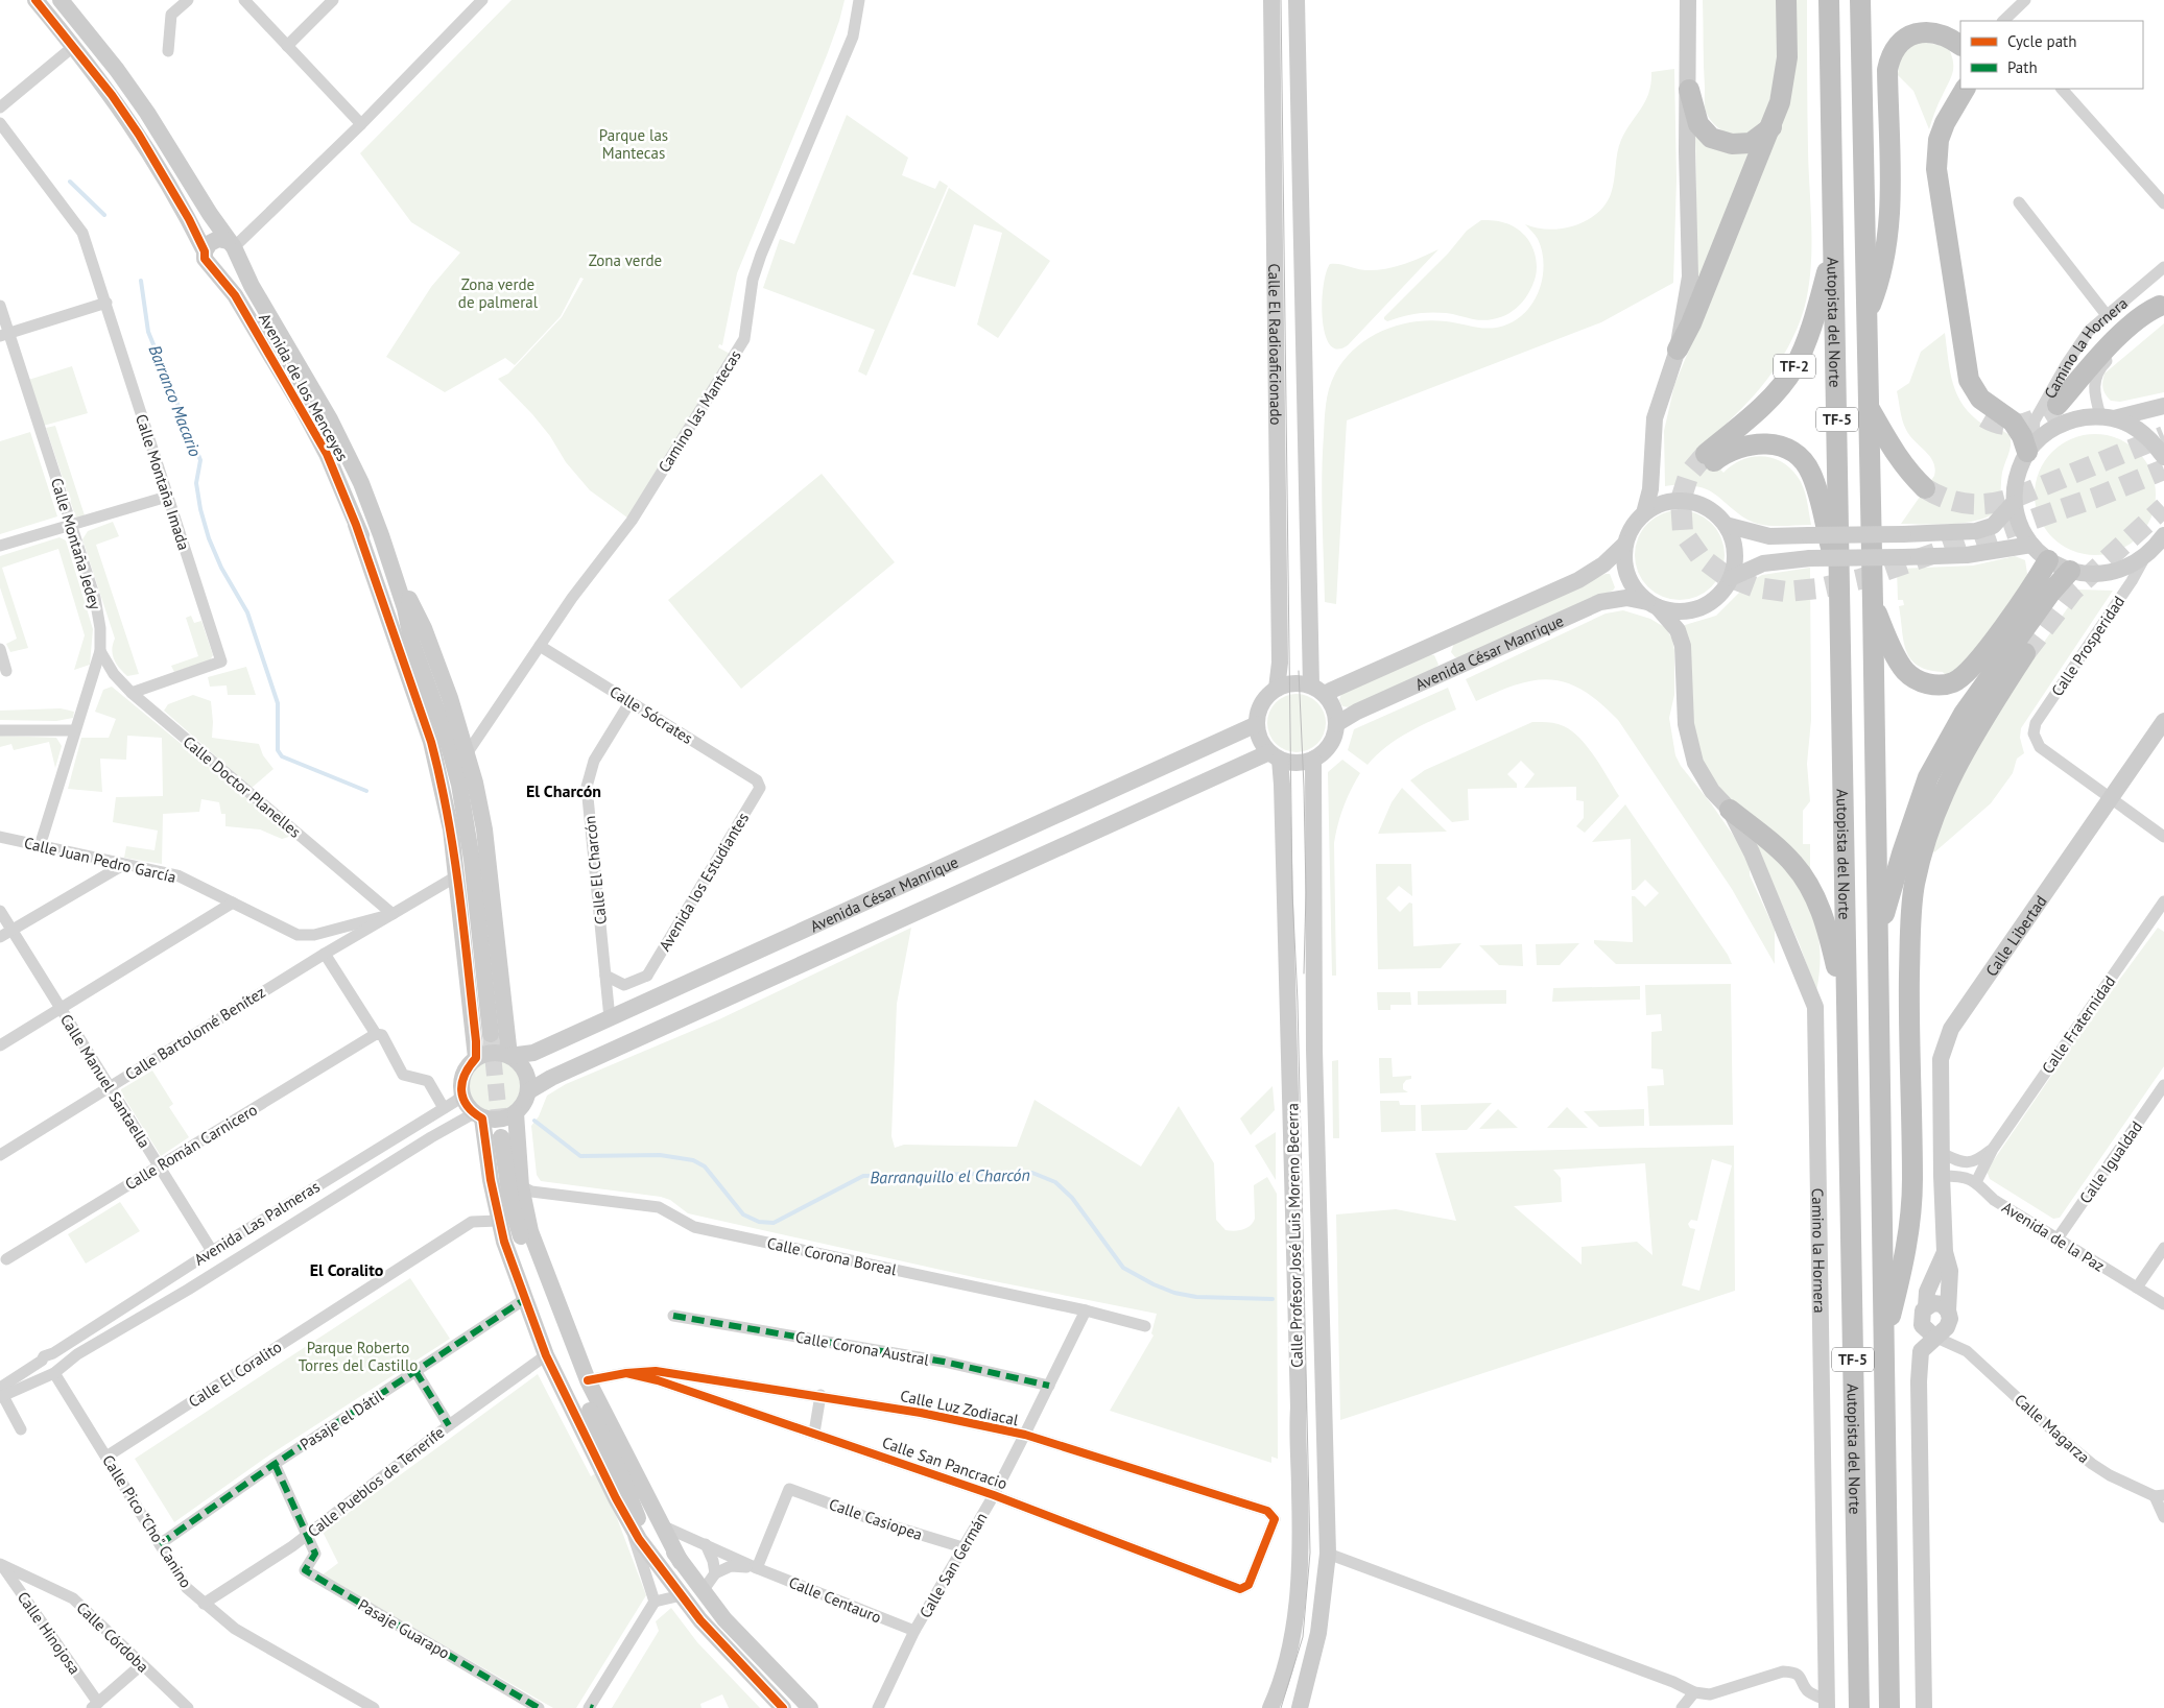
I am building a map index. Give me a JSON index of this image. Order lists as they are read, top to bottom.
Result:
{
  "streets": {
    "highway": ["Autopista del Norte", "TF-2", "TF-5"],
    "street": [
      "Calle El Radioaficionado",
      "Camino la Hornera",
      "Avenida de los Menceyes",
      "Camino las Mantecas",
      "Calle Montaña Imada",
      "Calle Montaña Jedey",
      "Calle Prosperidad",
      "Avenida César Manrique",
      "Calle Sócrates",
      "Calle Doctor Planelles",
      "Calle Juan Pedro García",
      "Calle El Charcón",
      "Avenida los Estudiantes",
      "Calle Libertad",
      "Calle Fraternidad",
      "Calle Bartolomé Benítez",
      "Calle Manuel Santaella",
      "Calle Román Carnicero",
      "Calle Igualdad",
      "Avenida Las Palmeras",
      "Calle Profesor José Luis Moreno Becerra",
      "Avenida de la Paz",
      "Calle Corona Boreal",
      "Calle Corona Austral",
      "Calle El Coralito",
      "Calle Luz Zodiacal",
      "Pasaje el Dátil",
      "Calle Magarza",
      "Calle San Pancracio",
      "Calle Pueblos de Tenerife",
      "Calle Casiopea",
      "Calle Pico \"Cho\" Canino",
      "Calle San Germán",
      "Calle Centauro",
      "Pasaje Guarapo",
      "Calle Hinojosa",
      "Calle Córdoba"
    ]
  },
  "crossings": [
    ["Autopista del Norte", "TF-2"],
    ["Calle El Radioaficionado", "Avenida César Manrique"],
    ["Calle El Radioaficionado", "Calle Profesor José Luis Moreno Becerra"],
    ["Camino la Hornera", "Avenida César Manrique"],
    ["Camino las Mantecas", "Calle Sócrates"],
    ["Calle Montaña Imada", "Calle Doctor Planelles"],
    ["Calle Montaña Jedey", "Calle Doctor Planelles"],
    ["Calle Montaña Jedey", "Calle Juan Pedro García"],
    ["Calle Prosperidad", "Calle Libertad"],
    ["Avenida César Manrique", "Calle El Charcón"],
    ["Avenida César Manrique", "Avenida Las Palmeras"],
    ["Avenida César Manrique", "Calle Profesor José Luis Moreno Becerra"],
    ["Calle Sócrates", "Calle El Charcón"],
    ["Calle Sócrates", "Avenida los Estudiantes"],
    ["Calle Doctor Planelles", "Calle Juan Pedro García"],
    ["Calle Doctor Planelles", "Calle Bartolomé Benítez"],
    ["Calle Juan Pedro García", "Calle Bartolomé Benítez"],
    ["Calle Libertad", "Calle Fraternidad"],
    ["Calle Libertad", "Calle Magarza"],
    ["Calle Fraternidad", "Avenida de la Paz"],
    ["Calle Bartolomé Benítez", "Calle Manuel Santaella"],
    ["Calle Manuel Santaella", "Calle Román Carnicero"],
    ["Calle Manuel Santaella", "Avenida Las Palmeras"],
    ["Calle Igualdad", "Avenida de la Paz"],
    ["Avenida Las Palmeras", "Calle Pico \"Cho\" Canino"],
    ["Calle Corona Boreal", "Calle San Germán"],
    ["Calle Corona Austral", "Calle San Germán"],
    ["Calle El Coralito", "Calle Pico \"Cho\" Canino"],
    ["Calle Luz Zodiacal", "Calle San Pancracio"],
    ["Calle Luz Zodiacal", "Calle San Germán"],
    ["Pasaje el Dátil", "Calle Pico \"Cho\" Canino"],
    ["Calle San Pancracio", "Calle San Germán"],
    ["Calle Pueblos de Tenerife", "Calle Pico \"Cho\" Canino"],
    ["Calle Pueblos de Tenerife", "Pasaje Guarapo"],
    ["Calle Casiopea", "Calle San Germán"],
    ["Calle Casiopea", "Calle Centauro"],
    ["Calle San Germán", "Calle Centauro"],
    ["Calle Hinojosa", "Calle Córdoba"]
  ],
  "districts": ["El Charcón", "El Coralito"],
  "water": ["Barranco Macario", "Barranquillo el Charcón"],
  "parks": [
    "Parque las Mantecas",
    "Zona verde",
    "Zona verde de palmeral",
    "Parque Roberto Torres del Castillo"
  ],
  "legend": ["Cycle path", "Path"]
}
